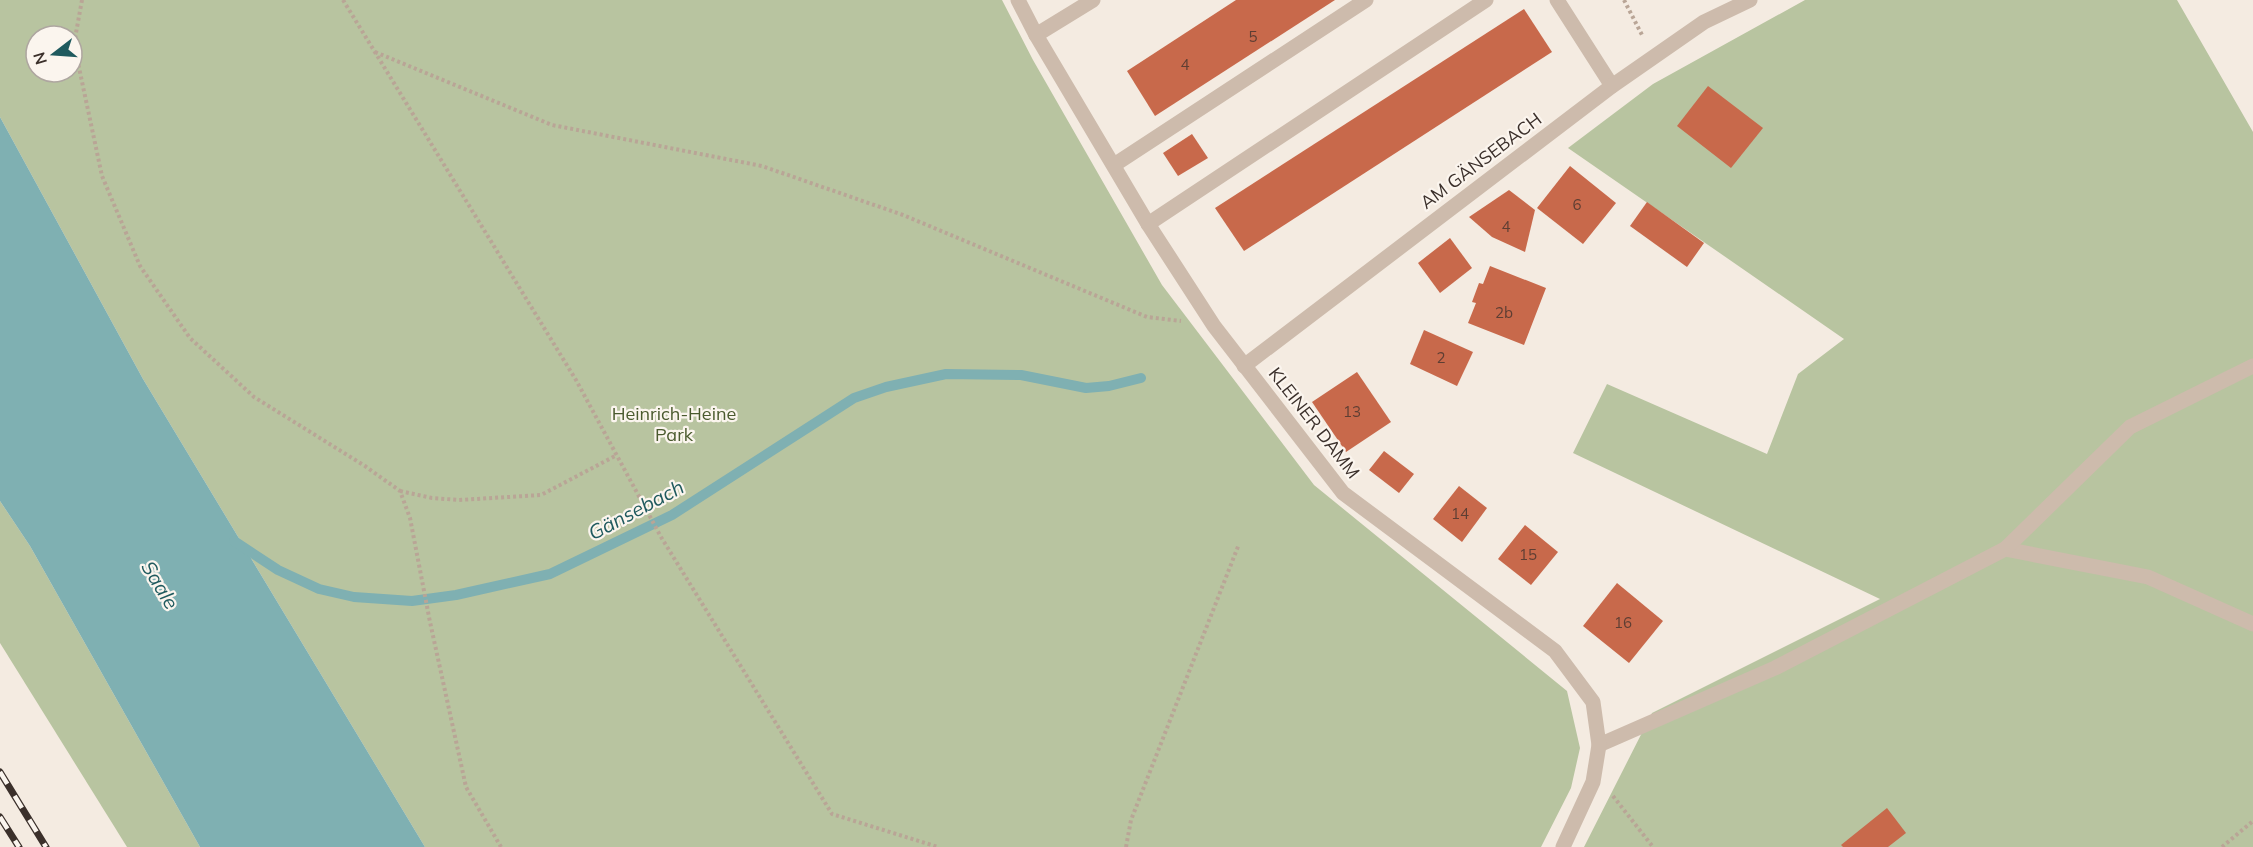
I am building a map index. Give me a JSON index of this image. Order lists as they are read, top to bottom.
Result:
{
  "streets": {
    "street": ["AM GÄNSEBACH", "KLEINER DAMM"]
  },
  "crossings": [
    ["AM GÄNSEBACH", "KLEINER DAMM"]
  ],
  "water": ["Gänsebach", "Saale"],
  "parks": ["Heinrich-Heine Park"],
  "house_numbers": [
    "5",
    "4",
    "6",
    "4",
    "2b",
    "2",
    "13",
    "14",
    "15",
    "16"
  ],
  "north": "left"
}
